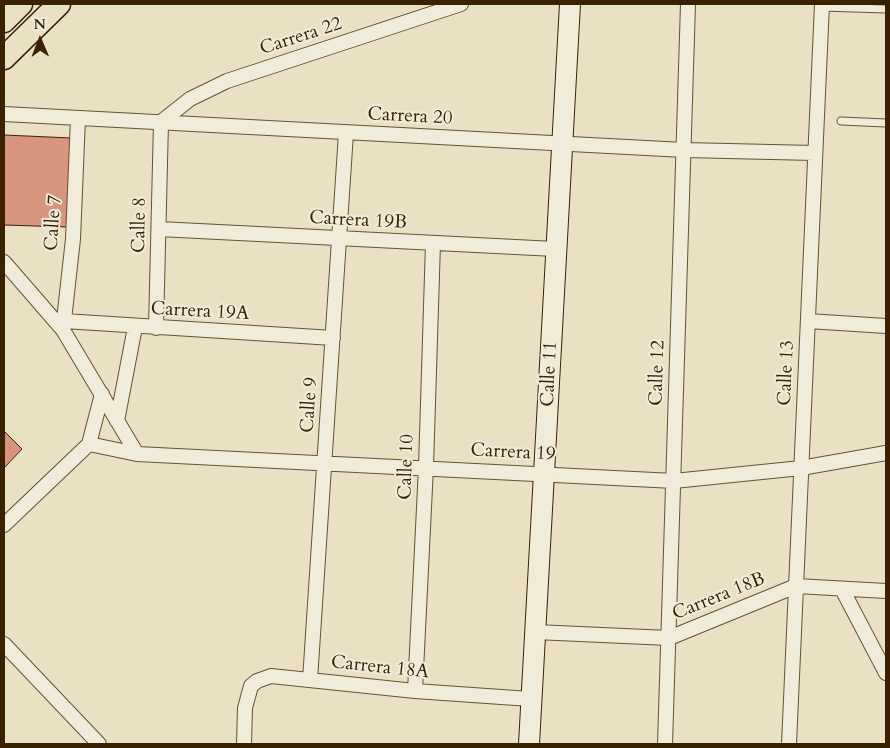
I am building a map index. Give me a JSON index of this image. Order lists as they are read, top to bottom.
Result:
{
  "streets": {
    "street": [
      "Carrera 22",
      "Carrera 20",
      "Carrera 19B",
      "Calle 7",
      "Calle 8",
      "Carrera 19A",
      "Calle 12",
      "Calle 13",
      "Calle 11",
      "Calle 9",
      "Carrera 19",
      "Calle 10",
      "Carrera 18B",
      "Carrera 18A"
    ]
  },
  "crossings": [
    ["Carrera 22", "Carrera 20"],
    ["Carrera 22", "Calle 8"],
    ["Carrera 20", "Calle 7"],
    ["Carrera 20", "Calle 8"],
    ["Carrera 20", "Calle 12"],
    ["Carrera 20", "Calle 13"],
    ["Carrera 20", "Calle 11"],
    ["Carrera 20", "Calle 9"],
    ["Carrera 19B", "Calle 8"],
    ["Carrera 19B", "Calle 11"],
    ["Carrera 19B", "Calle 9"],
    ["Carrera 19B", "Calle 10"],
    ["Calle 7", "Carrera 19A"],
    ["Calle 8", "Carrera 19A"],
    ["Carrera 19A", "Calle 9"],
    ["Calle 12", "Carrera 19"],
    ["Calle 12", "Carrera 18B"],
    ["Calle 13", "Carrera 19"],
    ["Calle 13", "Carrera 18B"],
    ["Calle 11", "Carrera 19"],
    ["Calle 11", "Carrera 18B"],
    ["Calle 11", "Carrera 18A"],
    ["Calle 9", "Carrera 19"],
    ["Calle 9", "Carrera 18A"],
    ["Carrera 19", "Calle 10"],
    ["Calle 10", "Carrera 18A"]
  ],
  "north": "top"
}
